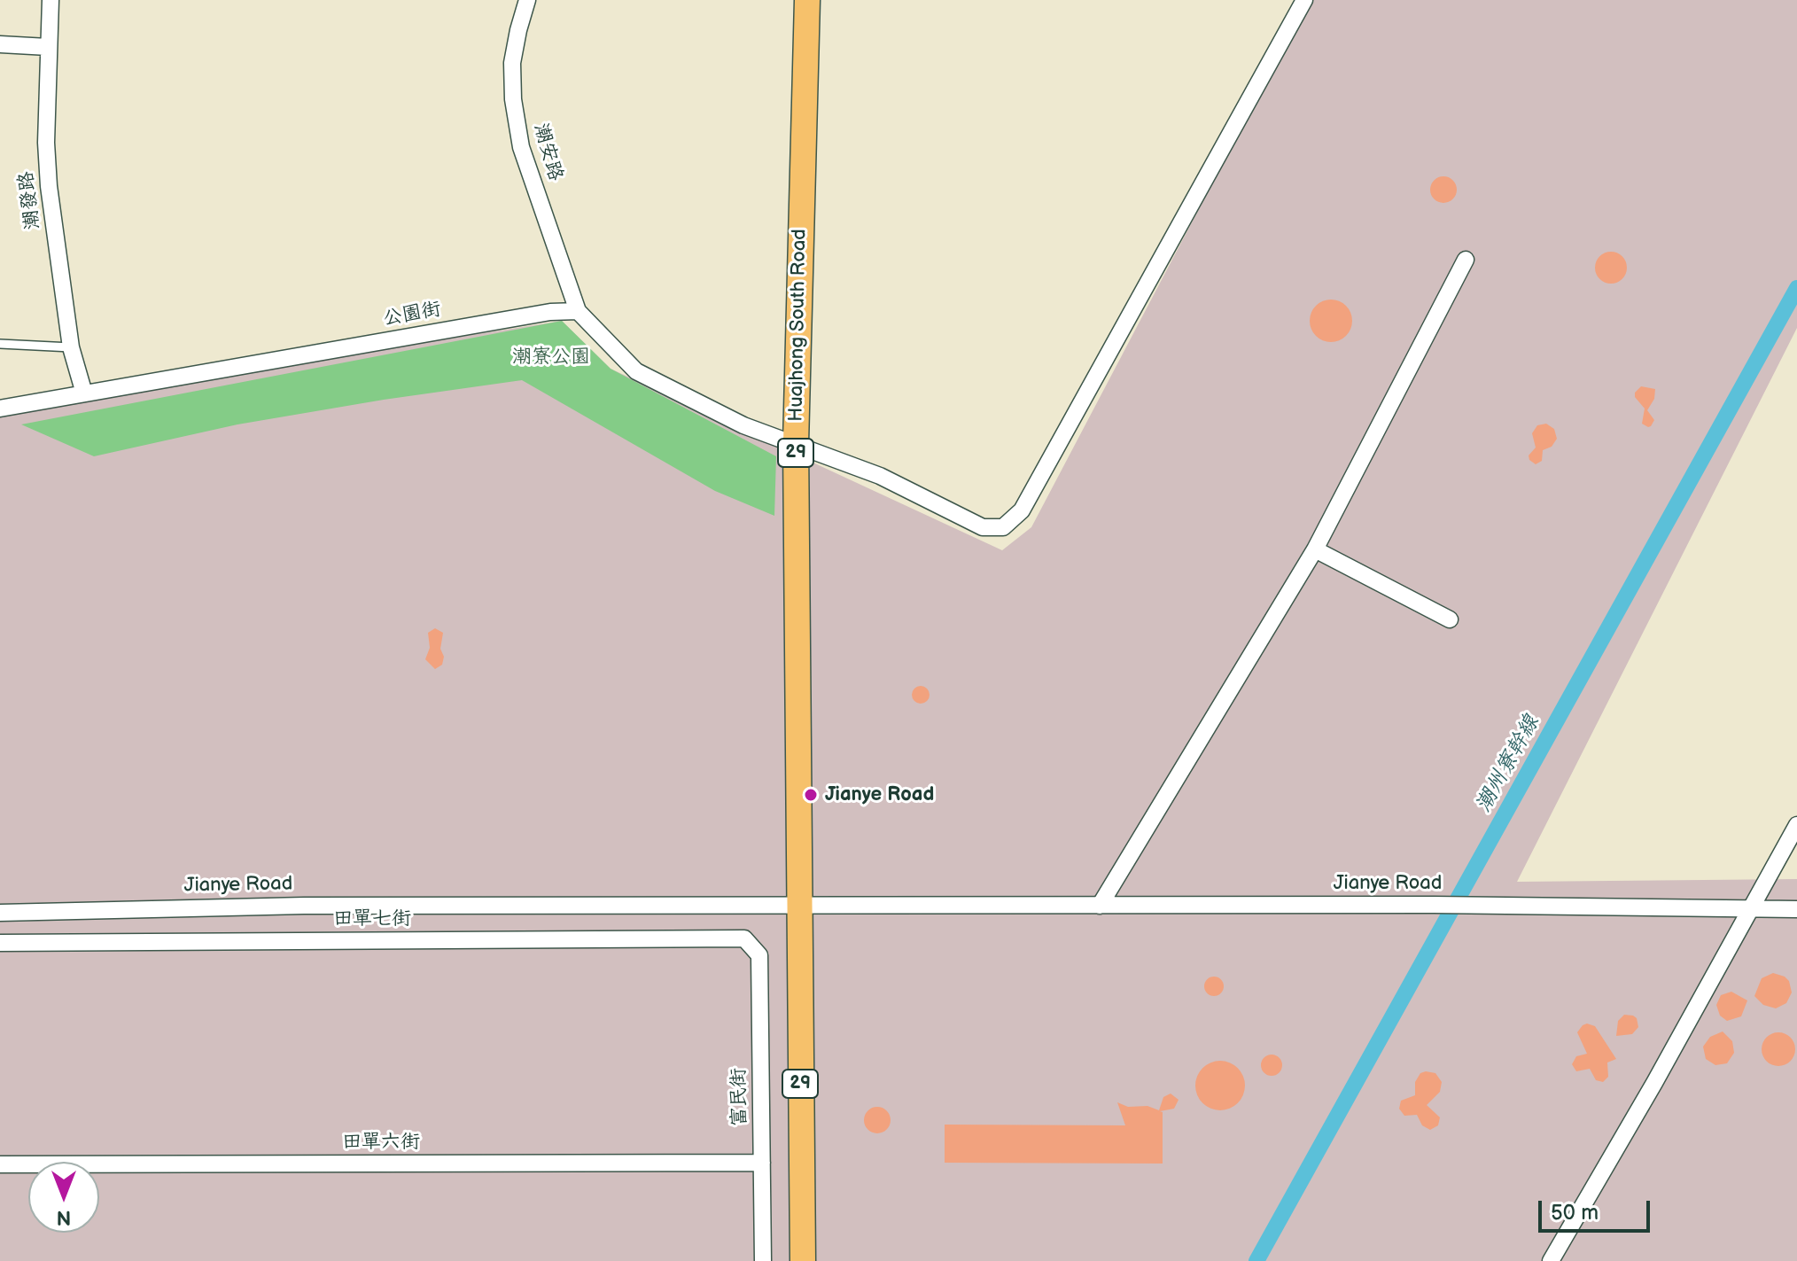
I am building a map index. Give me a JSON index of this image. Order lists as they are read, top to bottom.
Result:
{
  "streets": {
    "main road": ["Huajhong South Road", "29"],
    "street": [
      "潮安路",
      "潮發路",
      "公園街",
      "Jianye Road",
      "田單七街",
      "富民街",
      "田單六街"
    ]
  },
  "crossings": [
    ["潮安路", "公園街"],
    ["潮發路", "公園街"],
    ["Huajhong South Road", "29"],
    ["Huajhong South Road", "Jianye Road"],
    ["29", "Jianye Road"],
    ["田單七街", "富民街"],
    ["富民街", "田單六街"]
  ],
  "water": ["潮州寮幹線"],
  "parks": ["潮寮公園"],
  "places": ["Jianye Road"],
  "scale_bar": "50 m",
  "north": "bottom"
}
